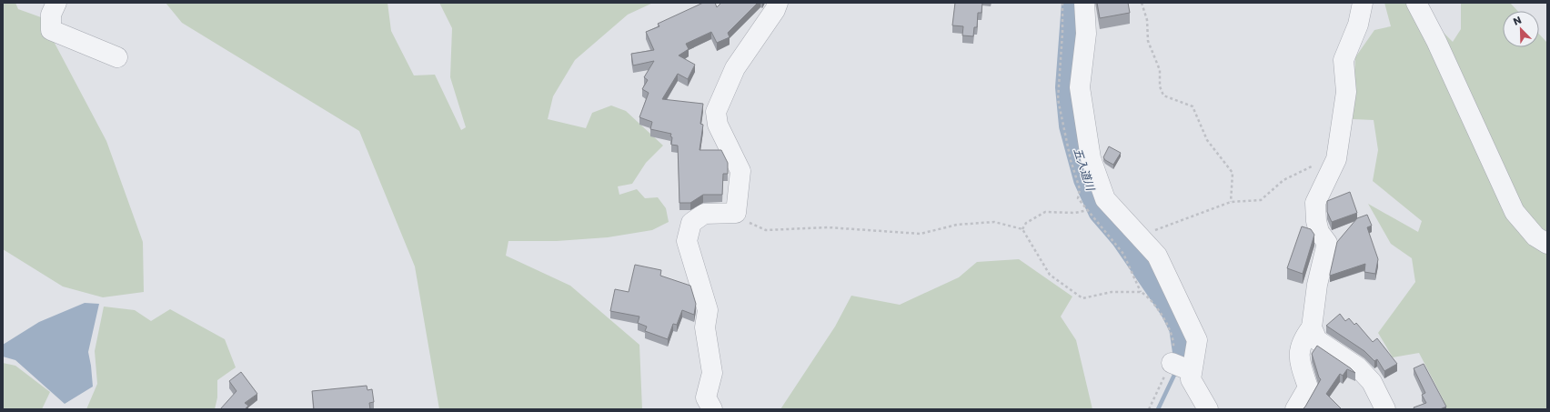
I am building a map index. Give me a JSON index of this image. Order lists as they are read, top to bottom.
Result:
{
  "water": ["五入道川"],
  "north": "top left"
}
